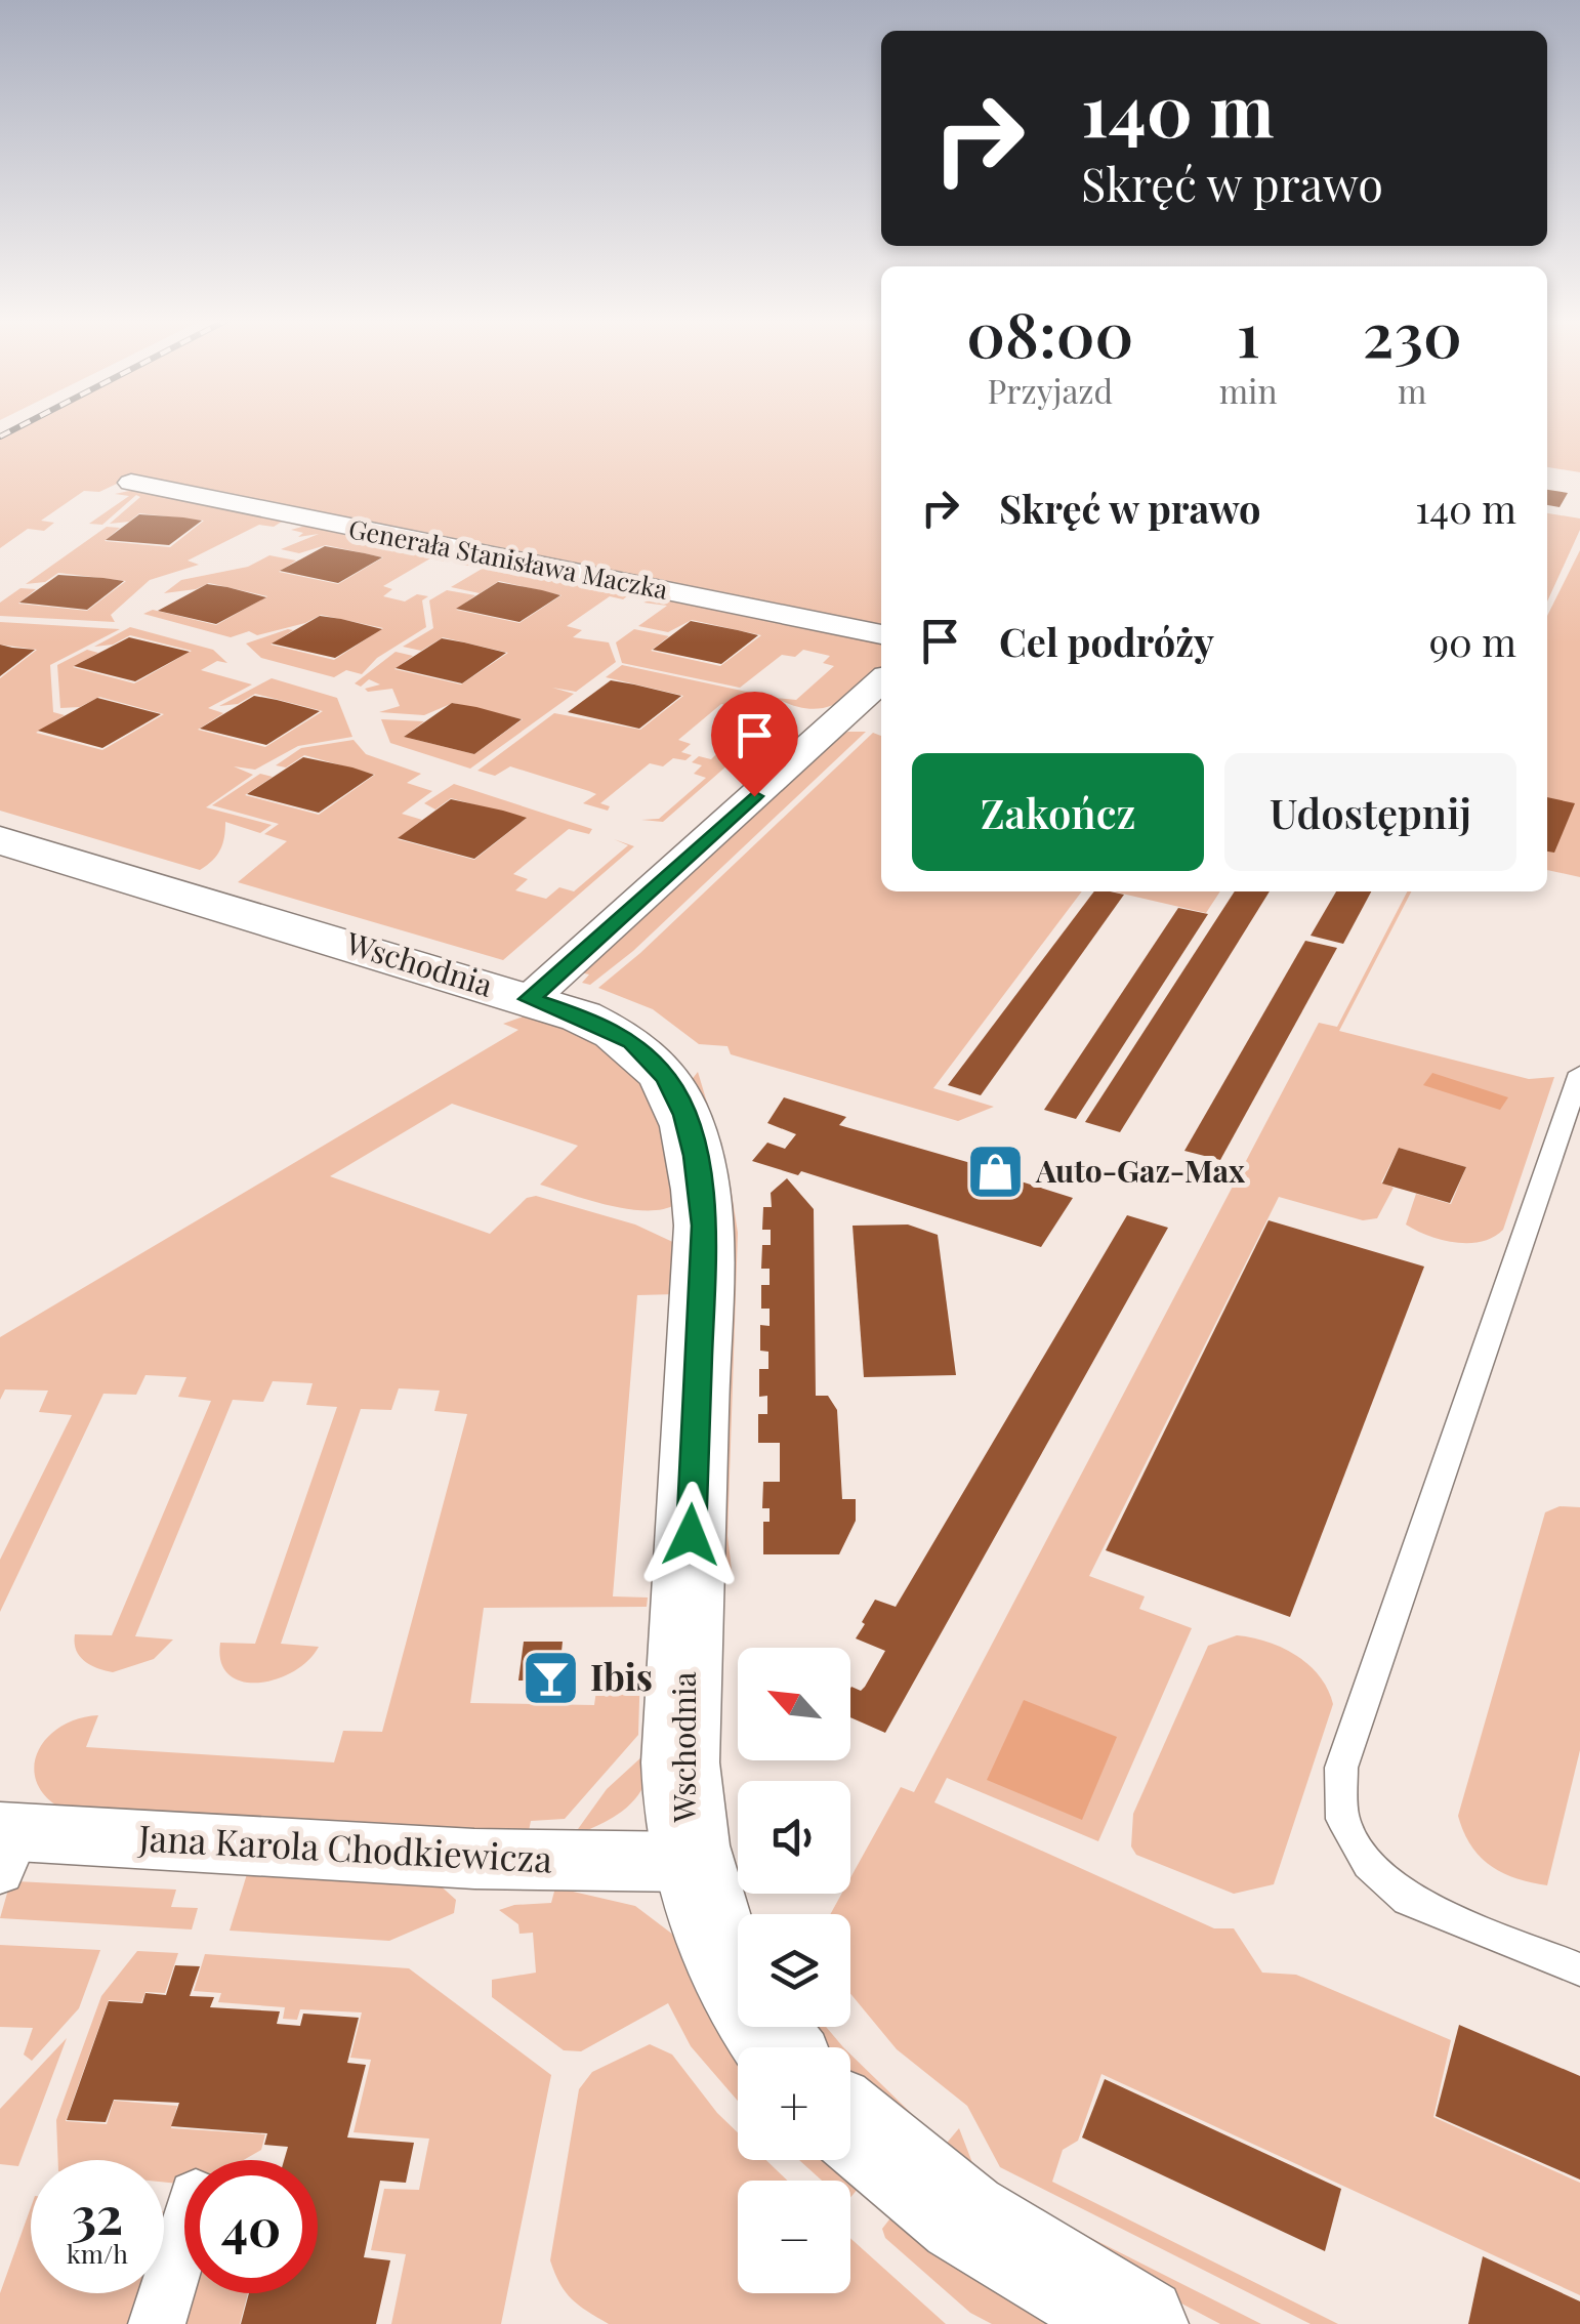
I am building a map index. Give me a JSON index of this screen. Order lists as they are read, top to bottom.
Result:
{
  "streets": {
    "street": ["Generała Stanisława Maczka", "Wschodnia", "Jana Karola Chodkiewicza"]
  },
  "crossings": [
    ["Wschodnia", "Jana Karola Chodkiewicza"]
  ],
  "places": {
    "shop": ["Auto-Gaz-Max"],
    "bar": ["Ibis"]
  },
  "north": "top left",
  "page": {
    "turn": ["140 m", "Skręć w prawo"],
    "eta": [
      "08:00",
      "Przyjazd",
      "1",
      "min",
      "230",
      "m"
    ],
    "list": [
      {
        "name": "Skręć w prawo",
        "value": "140 m"
      },
      {
        "name": "Cel podróży",
        "value": "90 m"
      }
    ],
    "buttons": ["Zakończ", "Udostępnij"],
    "map_buttons": ["+", "−"],
    "speed": "32 km/h",
    "limit": "40"
  }
}
